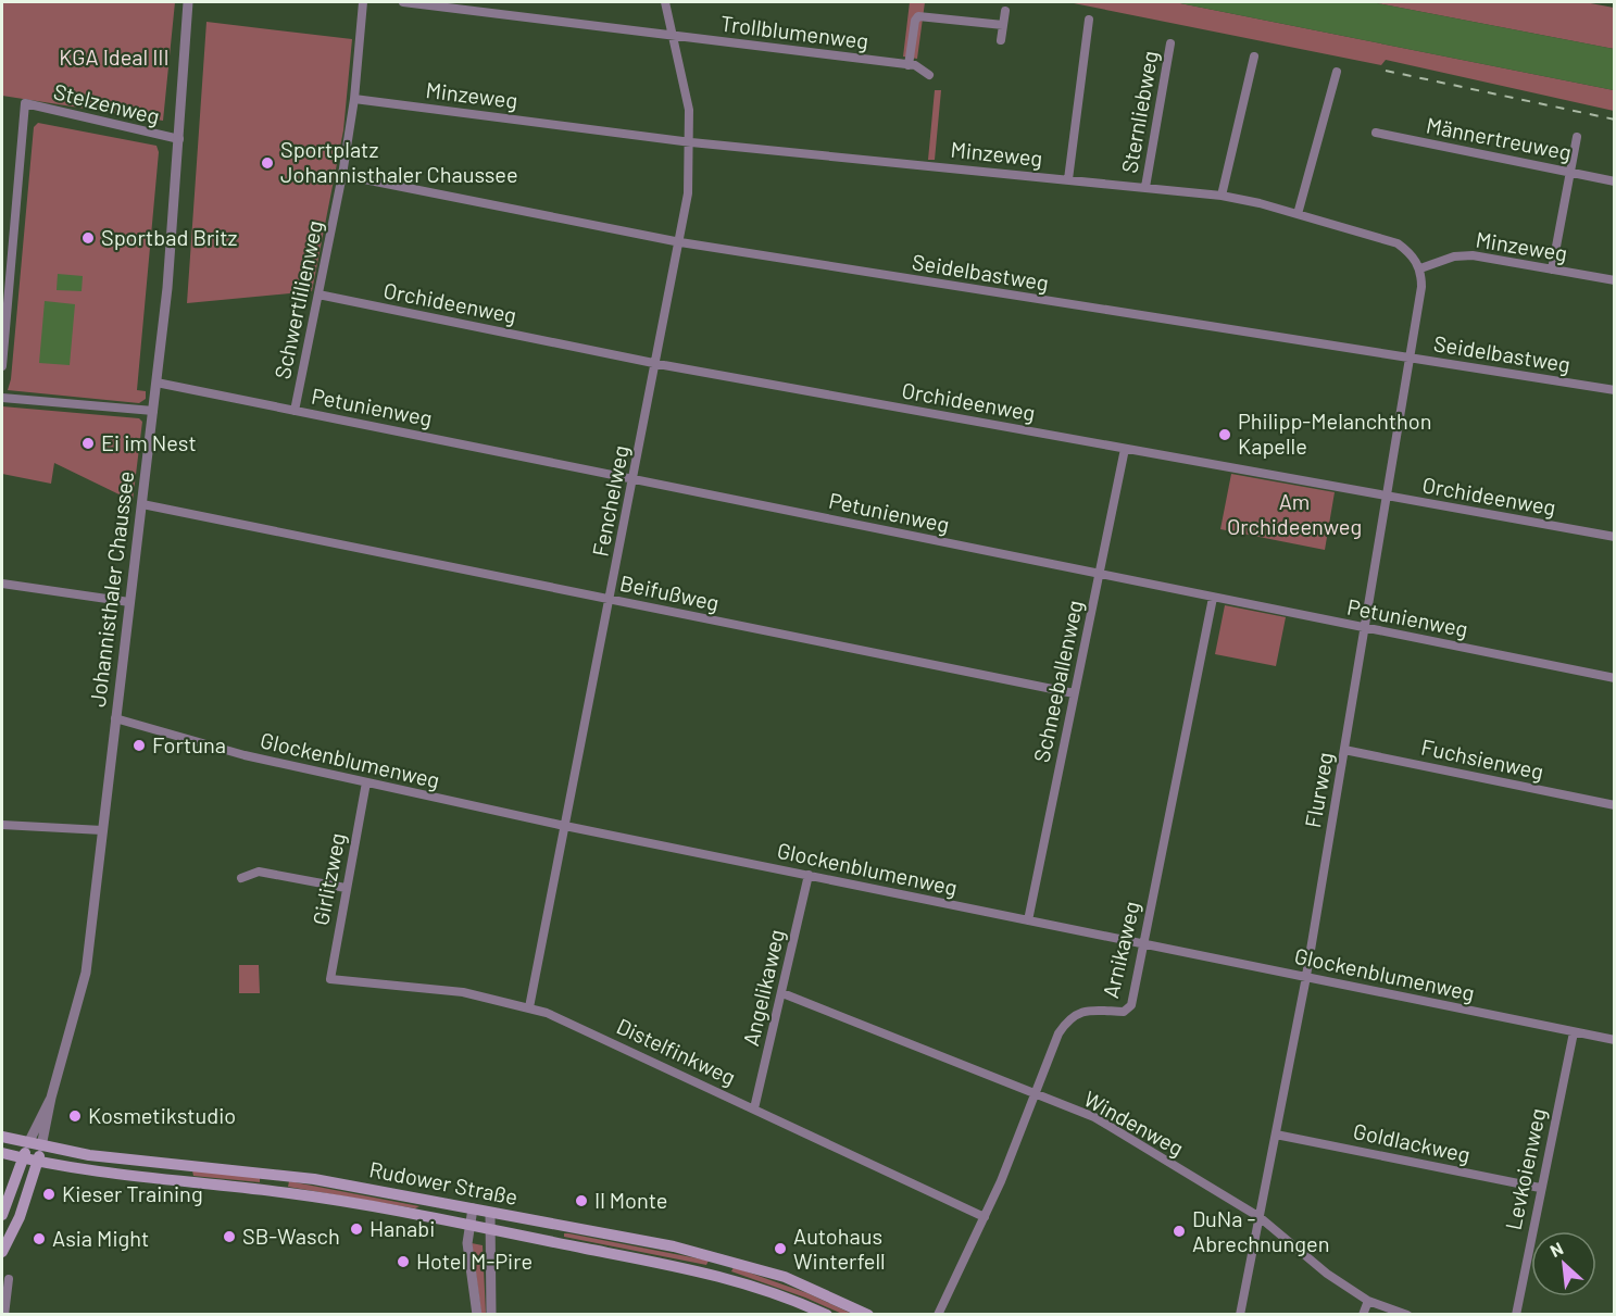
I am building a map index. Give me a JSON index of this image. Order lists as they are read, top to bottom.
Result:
{
  "streets": {
    "main road": ["Johannisthaler Chaussee", "Rudower Straße"],
    "street": [
      "Trollblumenweg",
      "Minzeweg",
      "Stelzenweg",
      "Sternliebweg",
      "Männertreuweg",
      "Seidelbastweg",
      "Schwertlilienweg",
      "Orchideenweg",
      "Petunienweg",
      "Fenchelweg",
      "Beifußweg",
      "Schneeballenweg",
      "Fuchsienweg",
      "Glockenblumenweg",
      "Flurweg",
      "Girlitzweg",
      "Arnikaweg",
      "Angelikaweg",
      "Distelfinkweg",
      "Windenweg",
      "Goldlackweg",
      "Levkoienweg"
    ]
  },
  "crossings": [
    ["Trollblumenweg", "Fenchelweg"],
    ["Minzeweg", "Sternliebweg"],
    ["Minzeweg", "Schwertlilienweg"],
    ["Minzeweg", "Fenchelweg"],
    ["Minzeweg", "Flurweg"],
    ["Stelzenweg", "Johannisthaler Chaussee"],
    ["Seidelbastweg", "Schwertlilienweg"],
    ["Seidelbastweg", "Fenchelweg"],
    ["Seidelbastweg", "Flurweg"],
    ["Schwertlilienweg", "Orchideenweg"],
    ["Schwertlilienweg", "Petunienweg"],
    ["Orchideenweg", "Fenchelweg"],
    ["Orchideenweg", "Schneeballenweg"],
    ["Orchideenweg", "Flurweg"],
    ["Petunienweg", "Fenchelweg"],
    ["Petunienweg", "Johannisthaler Chaussee"],
    ["Petunienweg", "Schneeballenweg"],
    ["Petunienweg", "Flurweg"],
    ["Petunienweg", "Arnikaweg"],
    ["Fenchelweg", "Beifußweg"],
    ["Fenchelweg", "Glockenblumenweg"],
    ["Fenchelweg", "Distelfinkweg"],
    ["Johannisthaler Chaussee", "Beifußweg"],
    ["Johannisthaler Chaussee", "Glockenblumenweg"],
    ["Johannisthaler Chaussee", "Rudower Straße"],
    ["Beifußweg", "Schneeballenweg"],
    ["Schneeballenweg", "Glockenblumenweg"],
    ["Fuchsienweg", "Flurweg"],
    ["Glockenblumenweg", "Flurweg"],
    ["Glockenblumenweg", "Girlitzweg"],
    ["Glockenblumenweg", "Arnikaweg"],
    ["Glockenblumenweg", "Angelikaweg"],
    ["Glockenblumenweg", "Levkoienweg"],
    ["Flurweg", "Windenweg"],
    ["Flurweg", "Goldlackweg"],
    ["Girlitzweg", "Distelfinkweg"],
    ["Arnikaweg", "Distelfinkweg"],
    ["Arnikaweg", "Windenweg"],
    ["Angelikaweg", "Distelfinkweg"],
    ["Angelikaweg", "Windenweg"],
    ["Goldlackweg", "Levkoienweg"]
  ],
  "parks": ["KGA Ideal III", "Am Orchideenweg"],
  "places": [
    "Sportplatz Johannisthaler Chaussee",
    "Sportbad Britz",
    "Philipp-Melanchthon Kapelle",
    "Ei im Nest",
    "Fortuna",
    "Kosmetikstudio",
    "Kieser Training",
    "Il Monte",
    "Hanabi",
    "DuNa - Abrechnungen",
    "SB-Wasch",
    "Asia Might",
    "Autohaus Winterfell",
    "Hotel M-Pire"
  ],
  "north": "top left"
}
